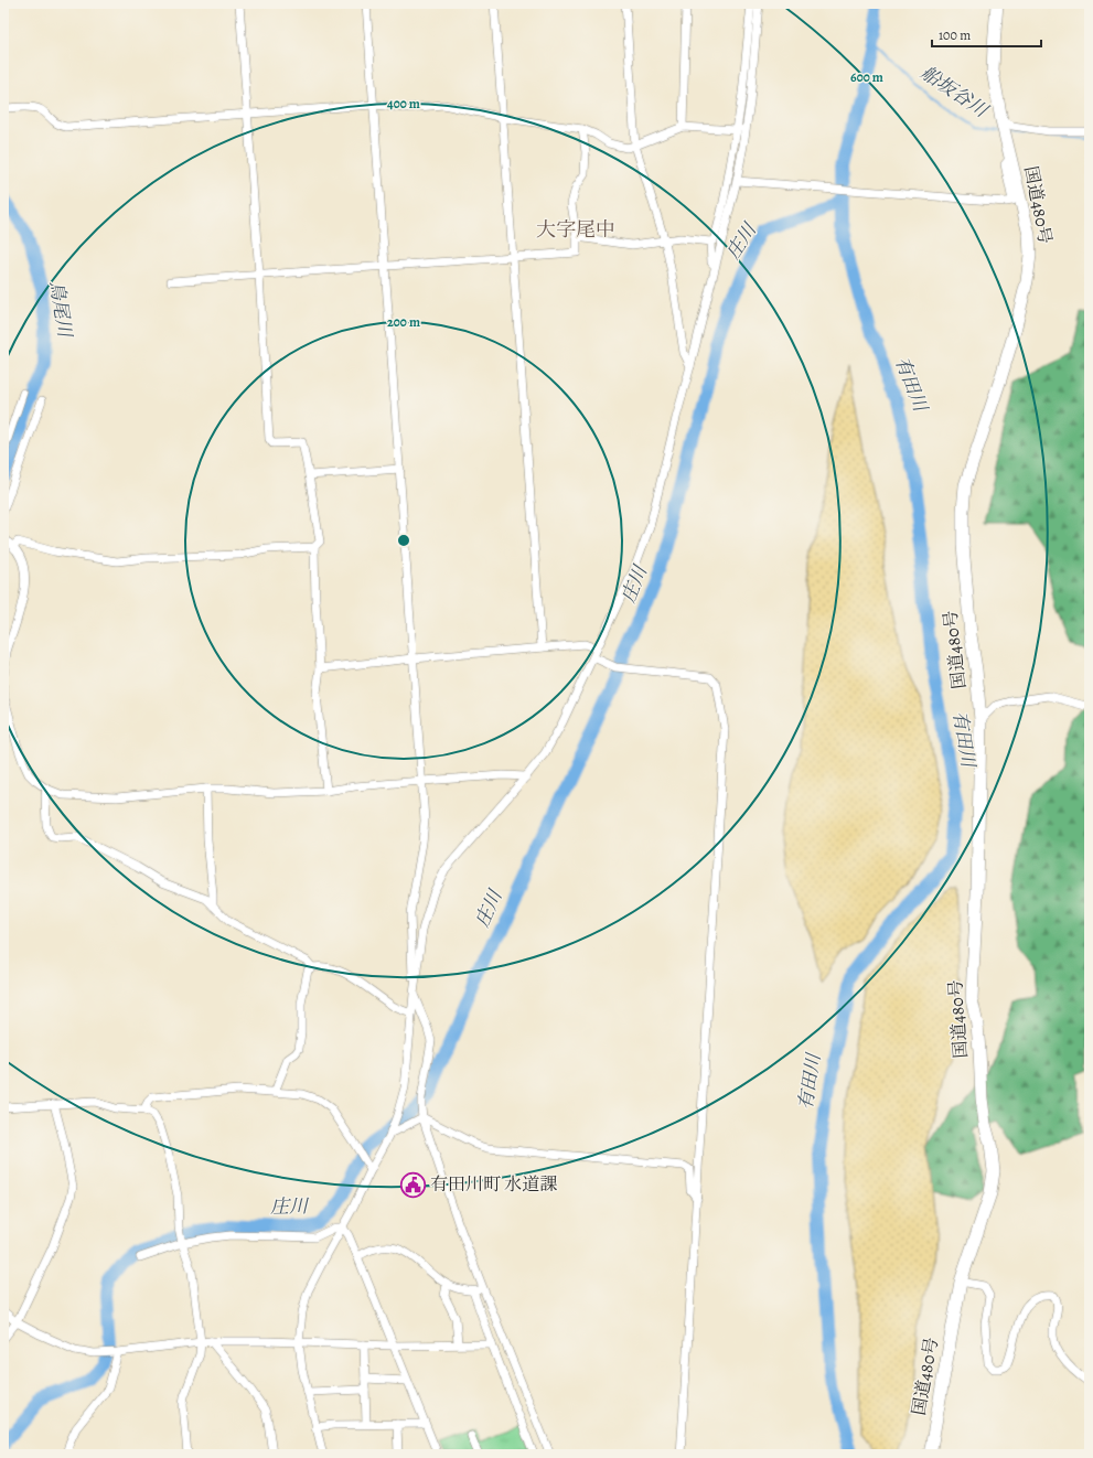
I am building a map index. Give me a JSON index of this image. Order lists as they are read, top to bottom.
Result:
{
  "streets": {
    "highway": ["国道480号"]
  },
  "districts": ["大字尾中"],
  "water": [
    "船坂谷川",
    "庄川",
    "鳥尾川",
    "有田川"
  ],
  "places": {
    "public building": ["有田川町 水道課"]
  },
  "scale_bar": "100 m",
  "rings": ["600 m", "400 m", "200 m"]
}
